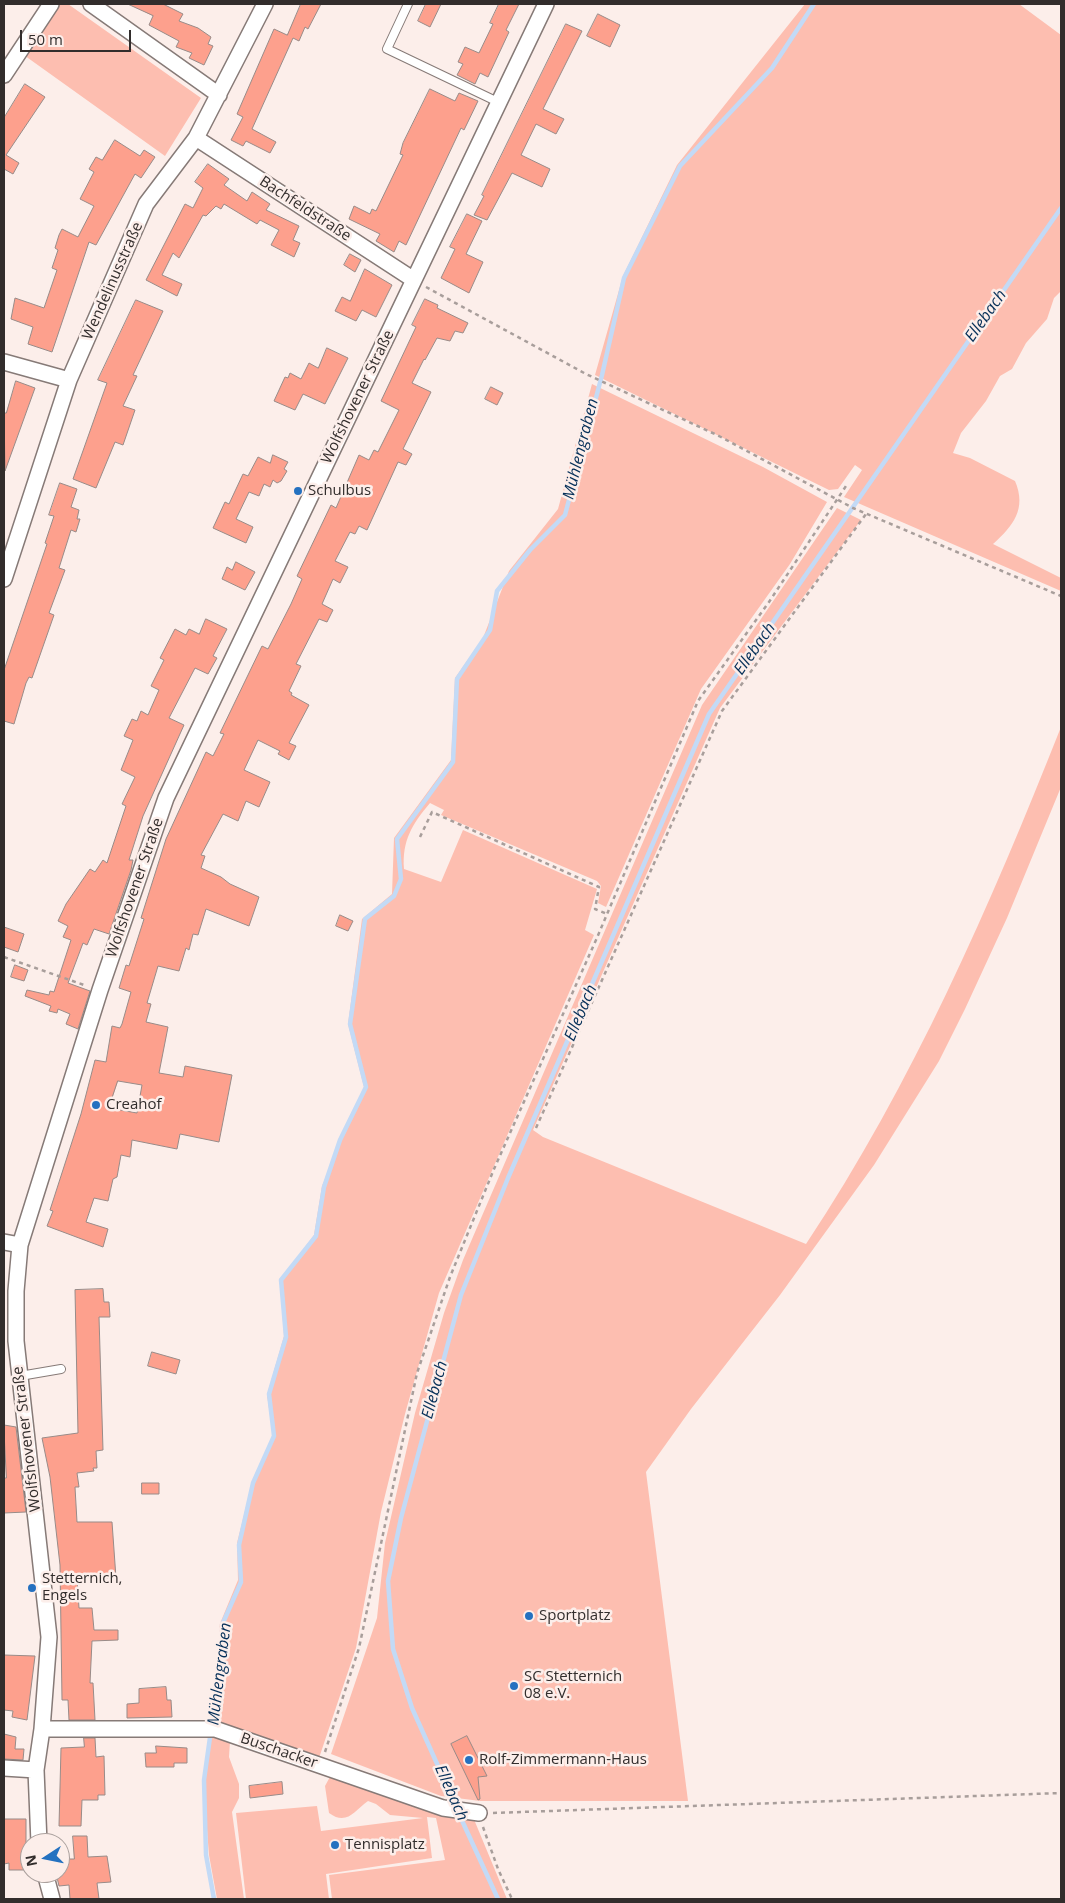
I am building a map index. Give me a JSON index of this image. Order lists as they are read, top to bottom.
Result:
{
  "streets": {
    "street": [
      "Bachfeldstraße",
      "Wendelinusstraße",
      "Wolfshovener Straße",
      "Buschacker"
    ]
  },
  "crossings": [
    ["Bachfeldstraße", "Wendelinusstraße"],
    ["Bachfeldstraße", "Wolfshovener Straße"],
    ["Wolfshovener Straße", "Buschacker"]
  ],
  "water": ["Ellebach", "Mühlengraben"],
  "places": [
    "Schulbus",
    "Creahof",
    "Stetternich, Engels",
    "Sportplatz",
    "SC Stetternich 08 e.V.",
    "Rolf-Zimmermann-Haus",
    "Tennisplatz"
  ],
  "scale_bar": "50 m",
  "north": "left"
}
